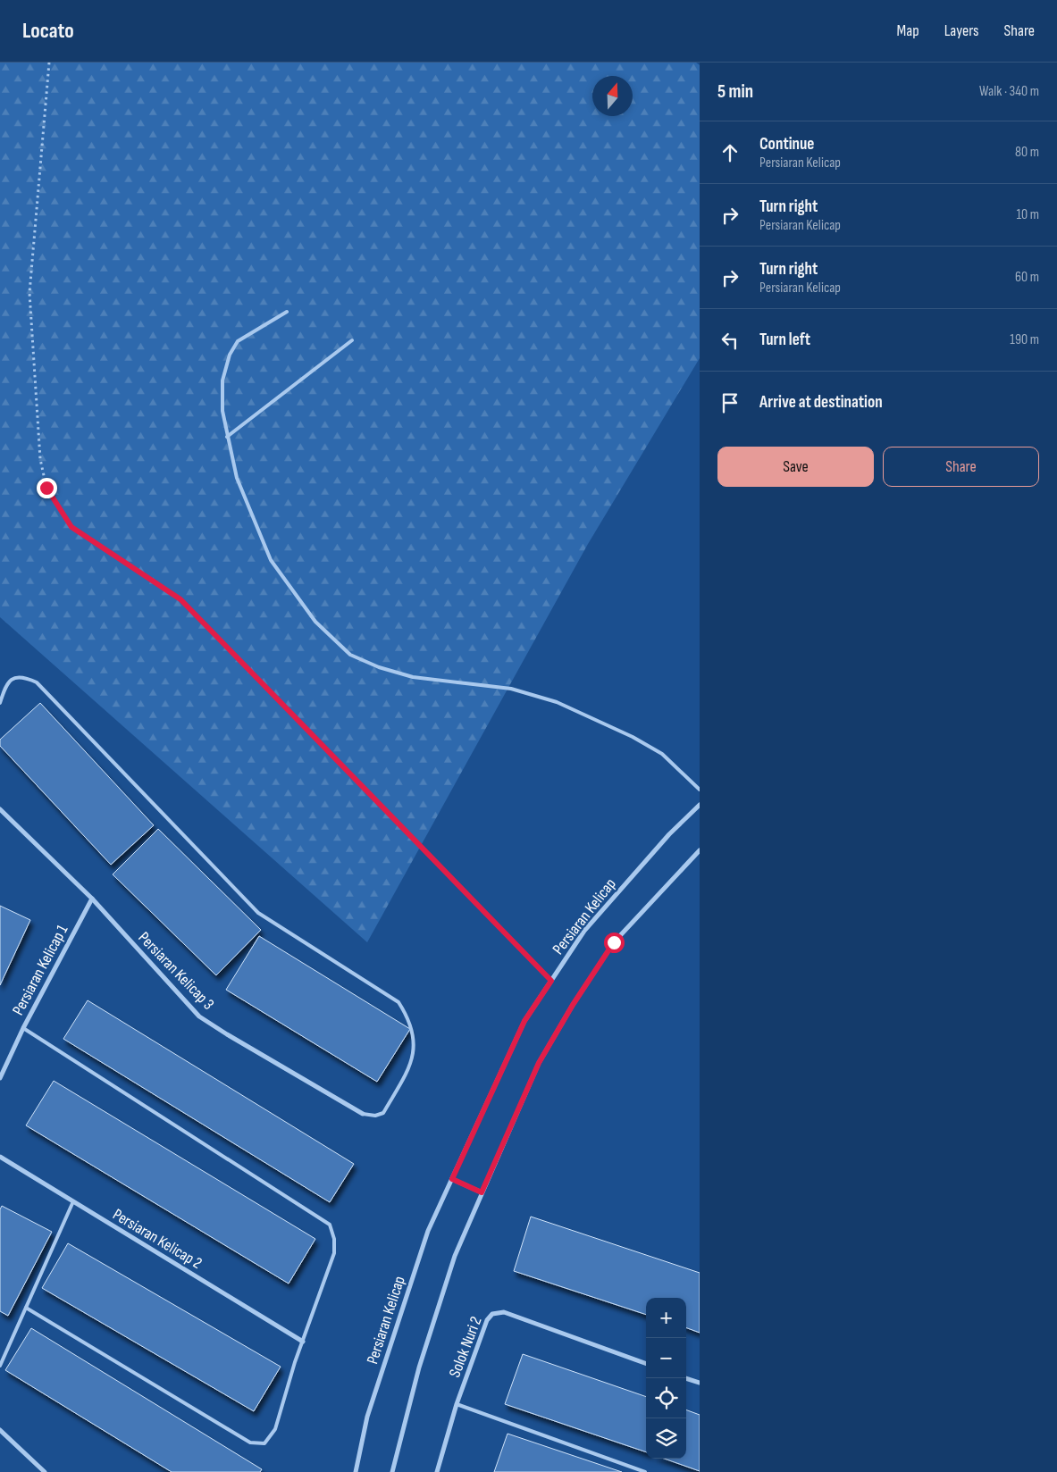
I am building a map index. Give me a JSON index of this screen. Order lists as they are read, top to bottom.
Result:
{
  "streets": {
    "street": [
      "Persiaran Kelicap",
      "Persiaran Kelicap 1",
      "Persiaran Kelicap 3",
      "Persiaran Kelicap 2",
      "Solok Nuri 2"
    ]
  },
  "crossings": [
    ["Persiaran Kelicap 1", "Persiaran Kelicap 3"]
  ],
  "north": "top",
  "page": {
    "header": "Locato",
    "nav": ["Map", "Layers", "Share"],
    "heading": ["5 min", "Walk · 340 m"],
    "list": [
      ["Continue", "Persiaran Kelicap", "80 m"],
      ["Turn right", "Persiaran Kelicap", "10 m"],
      ["Turn right", "Persiaran Kelicap", "60 m"],
      ["Turn left", "190 m"],
      "Arrive at destination"
    ],
    "buttons": ["Save", "Share"],
    "map_buttons": ["+", "−"]
  }
}
